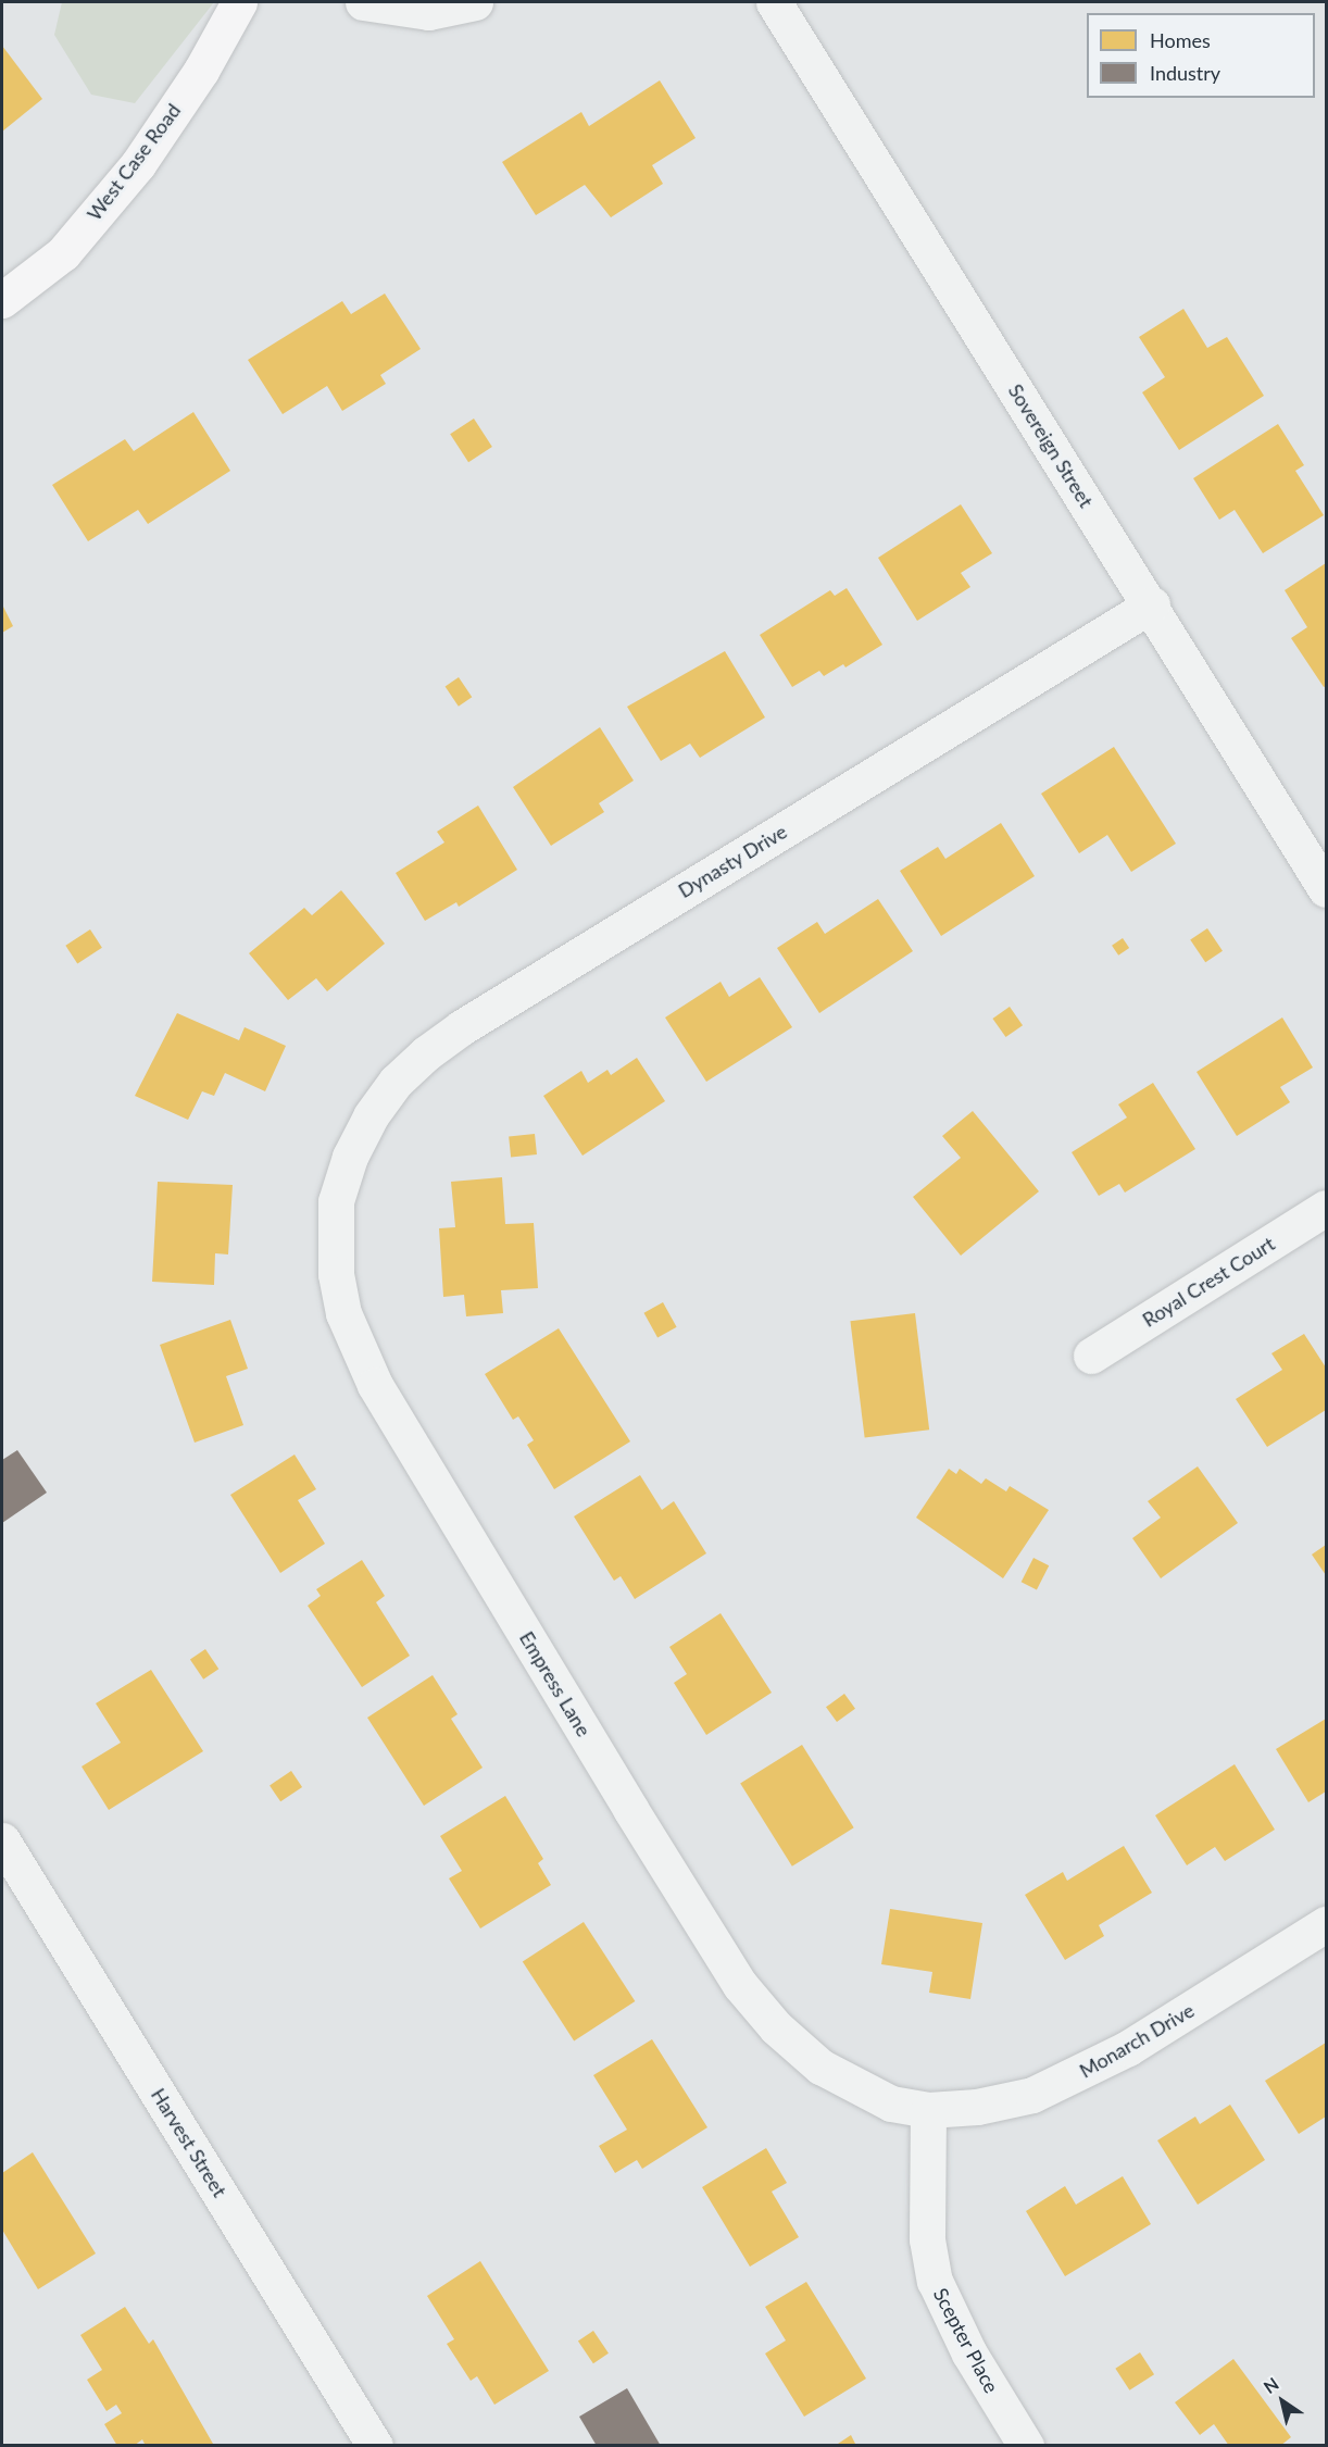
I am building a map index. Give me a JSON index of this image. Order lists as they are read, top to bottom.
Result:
{
  "streets": {
    "main road": ["West Case Road"],
    "street": [
      "Sovereign Street",
      "Dynasty Drive",
      "Royal Crest Court",
      "Empress Lane",
      "Monarch Drive",
      "Harvest Street",
      "Scepter Place"
    ]
  },
  "crossings": [
    ["Sovereign Street", "Dynasty Drive"],
    ["Dynasty Drive", "Empress Lane"],
    ["Empress Lane", "Monarch Drive"],
    ["Empress Lane", "Scepter Place"],
    ["Monarch Drive", "Scepter Place"]
  ],
  "legend": ["Homes", "Industry"],
  "north": "top left"
}
